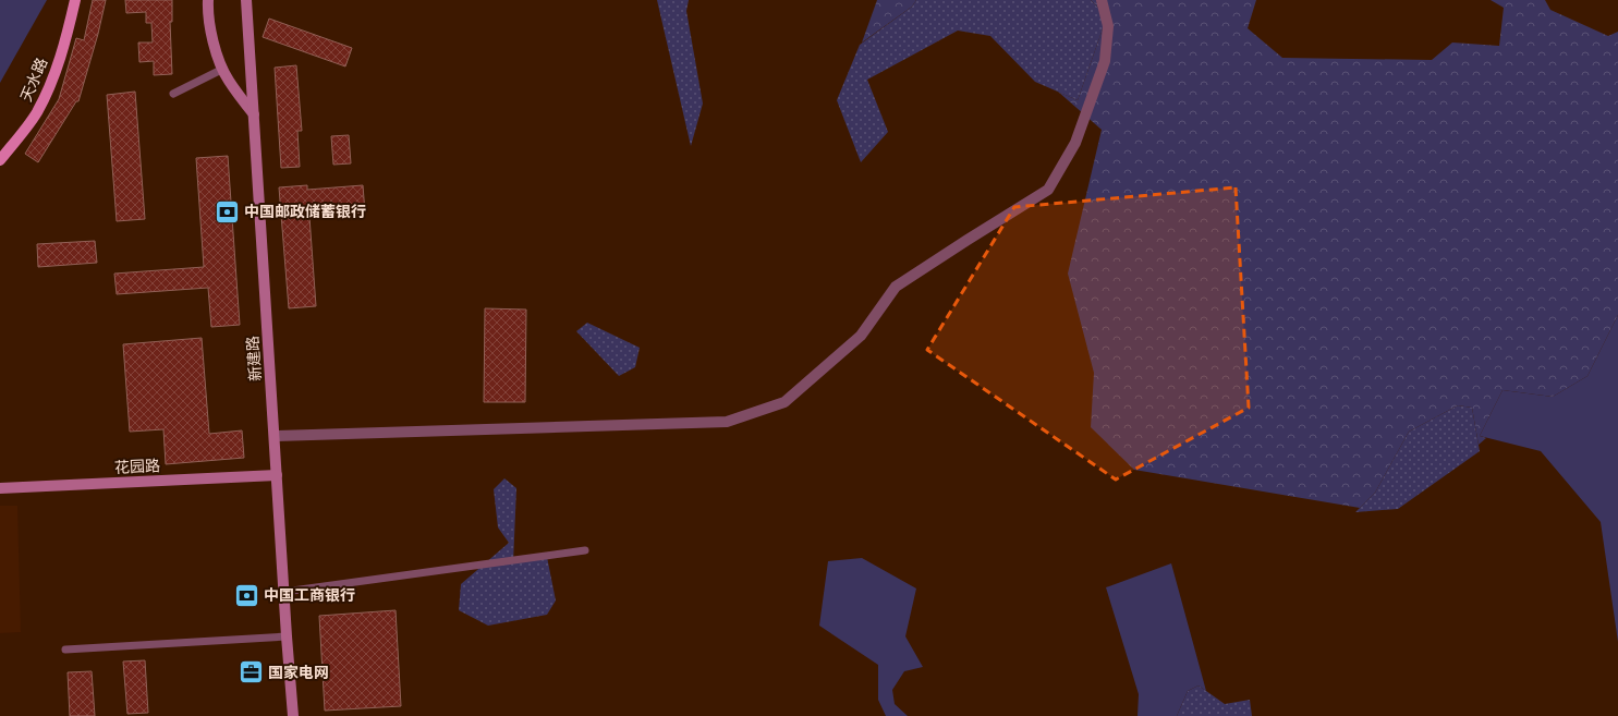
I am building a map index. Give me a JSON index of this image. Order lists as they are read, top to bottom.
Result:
{
  "streets": {
    "main road": ["天水路", "新建路", "花园路"]
  },
  "crossings": [
    ["新建路", "花园路"]
  ],
  "places": {
    "bank": ["中国邮政储蓄银行", "中国工商银行"],
    "office": ["国家电网"]
  }
}
